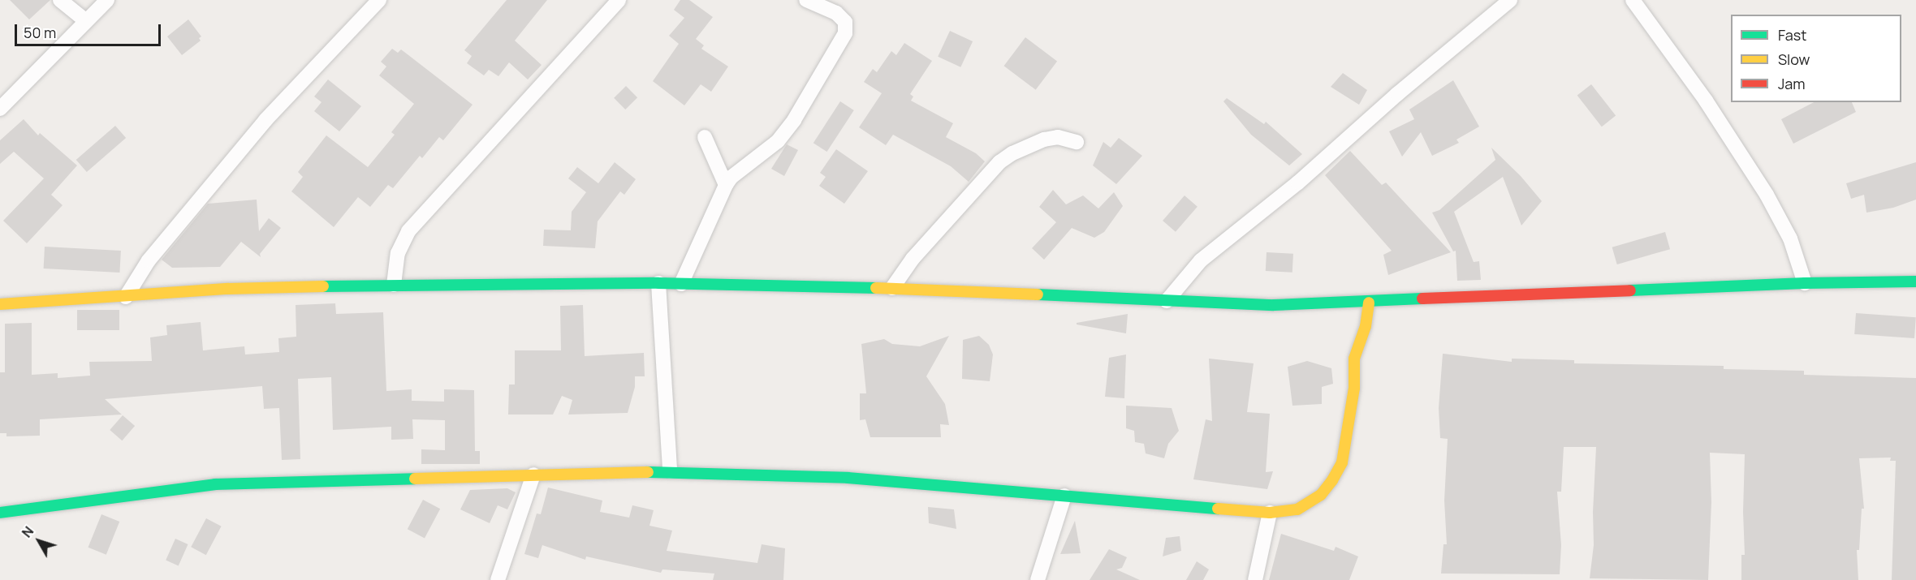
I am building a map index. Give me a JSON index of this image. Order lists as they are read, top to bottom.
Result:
{
  "legend": ["Fast", "Slow", "Jam"],
  "scale_bar": "50 m",
  "north": "top left"
}
